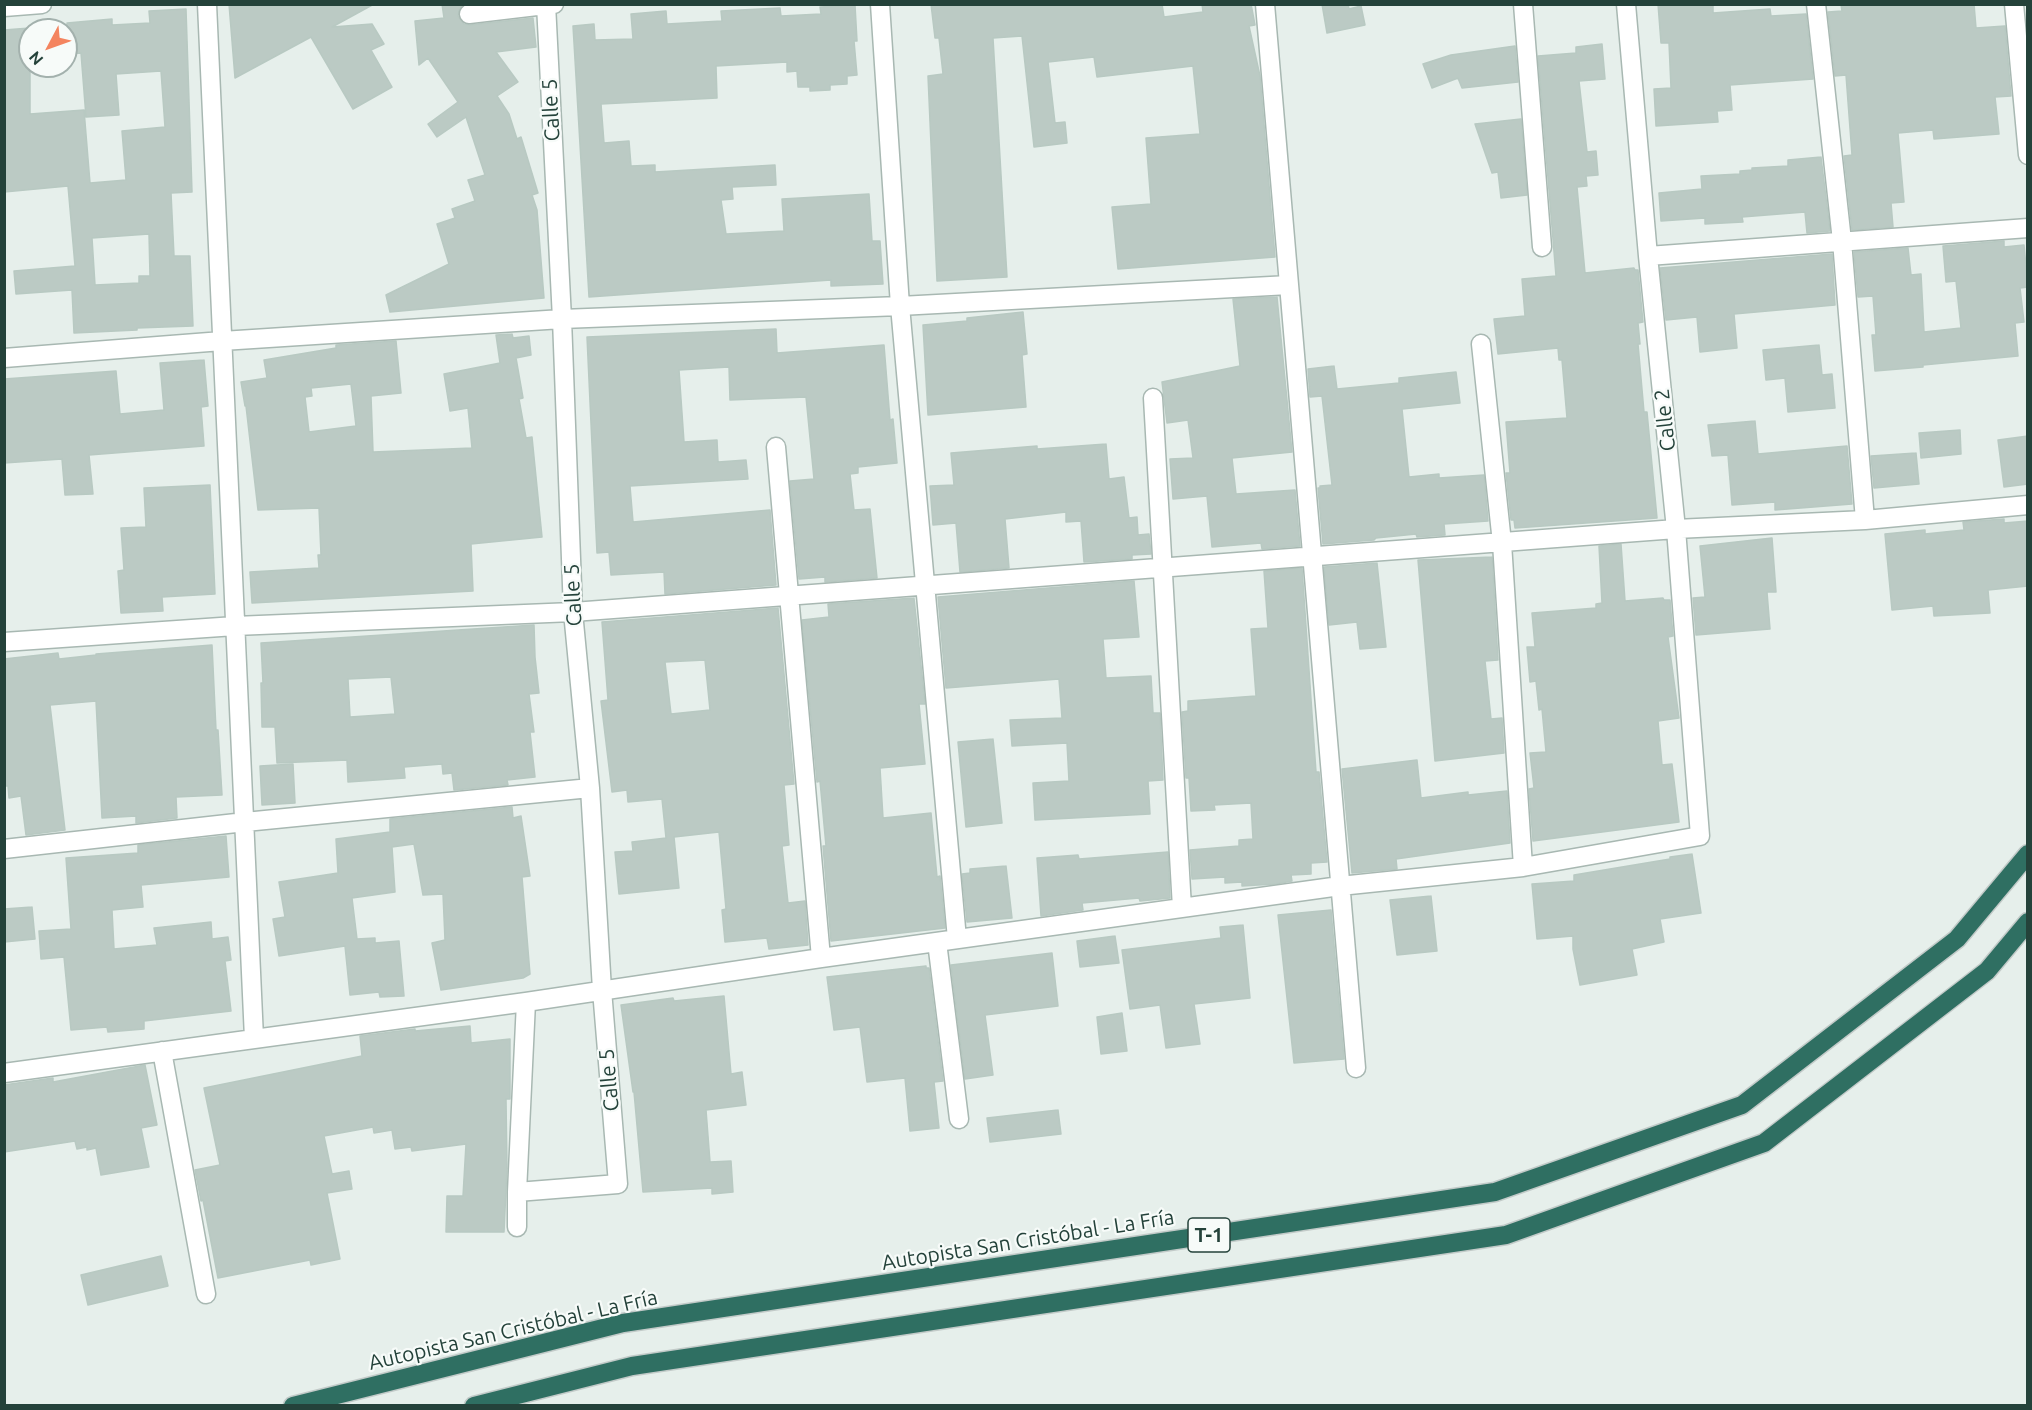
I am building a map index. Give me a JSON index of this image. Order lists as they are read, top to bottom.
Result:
{
  "streets": {
    "highway": ["T-1", "Autopista San Cristóbal - La Fría"],
    "street": ["Calle 5", "Calle 2"]
  },
  "north": "bottom left"
}
